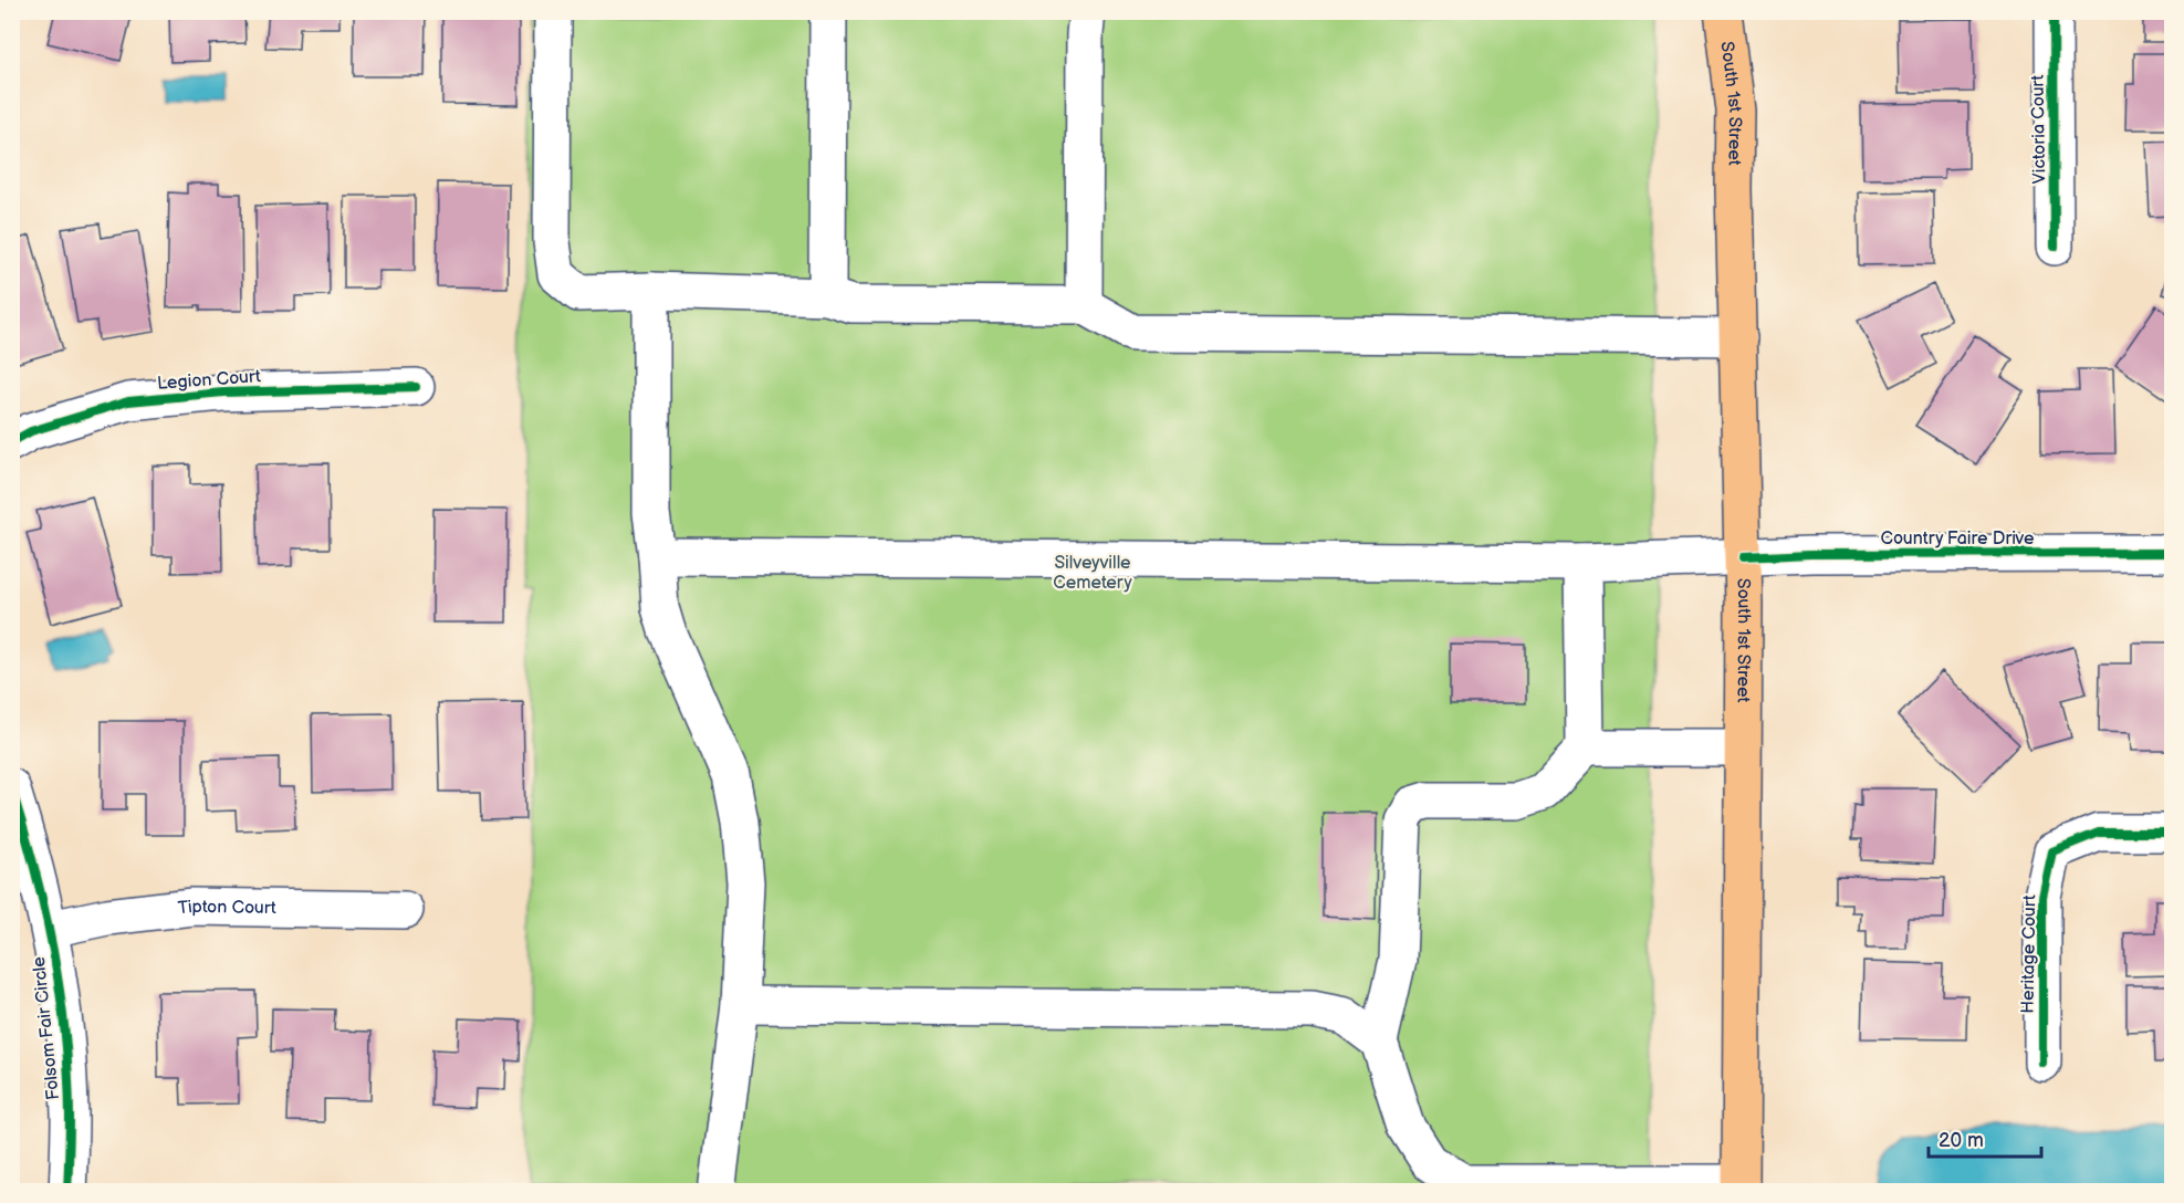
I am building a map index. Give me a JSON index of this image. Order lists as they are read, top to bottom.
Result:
{
  "streets": {
    "main road": ["South 1st Street"],
    "street": [
      "Victoria Court",
      "Legion Court",
      "Country Faire Drive",
      "Tipton Court",
      "Heritage Court",
      "Folsom Fair Circle"
    ]
  },
  "crossings": [
    ["South 1st Street", "Country Faire Drive"],
    ["Tipton Court", "Folsom Fair Circle"]
  ],
  "parks": ["Silveyville Cemetery"],
  "scale_bar": "20 m"
}
